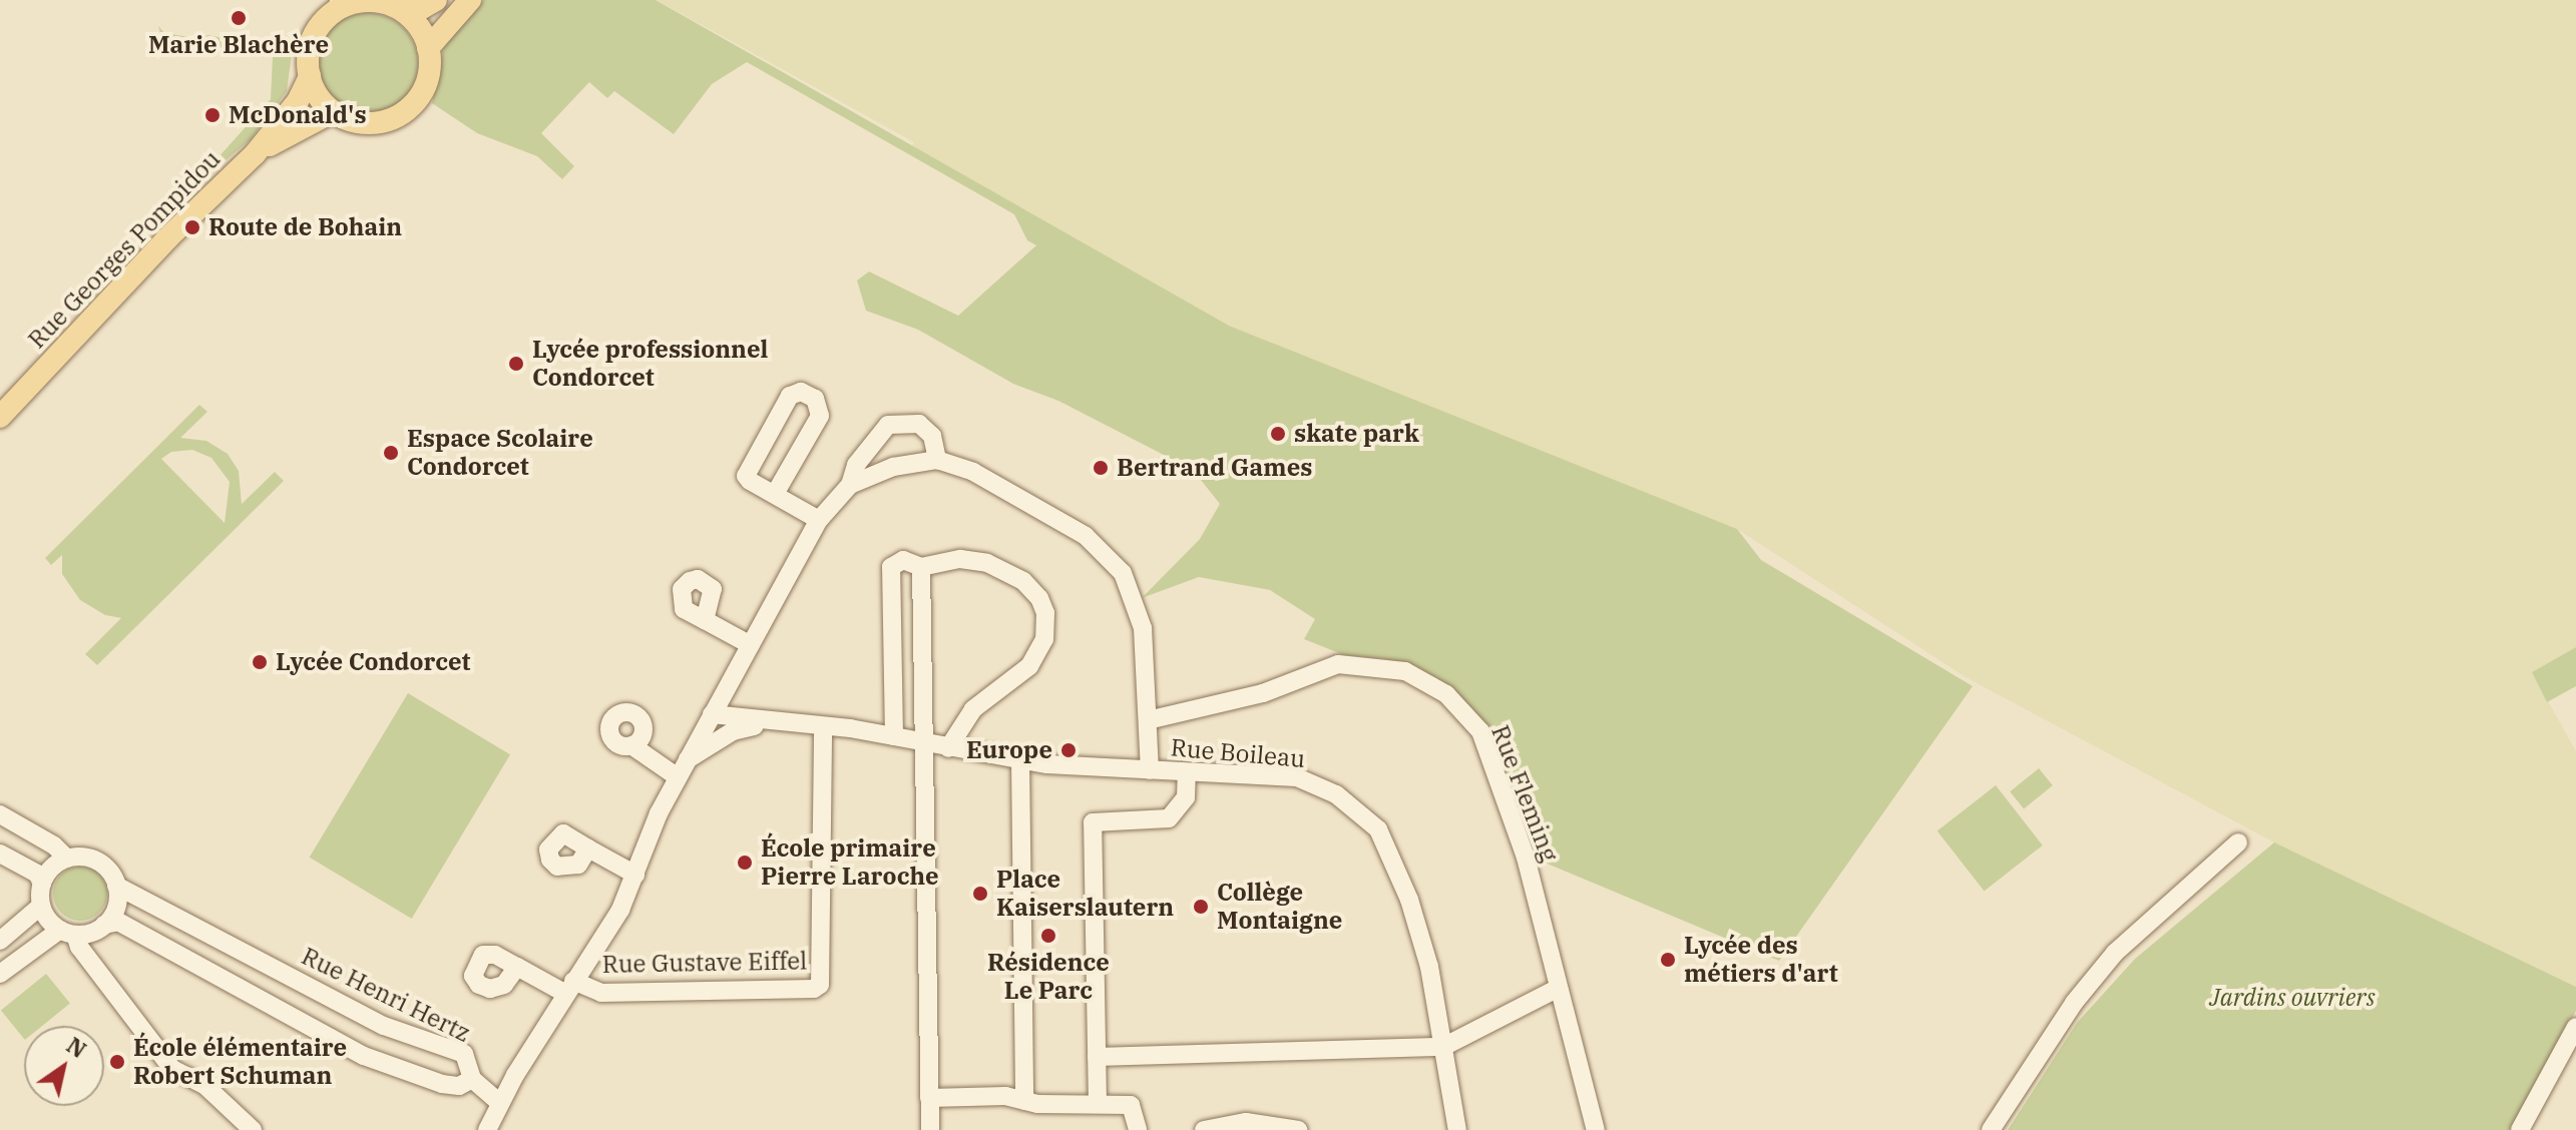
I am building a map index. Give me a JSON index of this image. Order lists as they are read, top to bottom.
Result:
{
  "streets": {
    "main road": ["Rue Georges Pompidou"],
    "street": [
      "Rue Boileau",
      "Rue Fleming",
      "Rue Gustave Eiffel",
      "Rue Henri Hertz"
    ]
  },
  "crossings": [
    ["Rue Boileau", "Rue Gustave Eiffel"]
  ],
  "parks": ["Jardins ouvriers"],
  "places": [
    "Marie Blachère",
    "McDonald's",
    "Route de Bohain",
    "Lycée professionnel Condorcet",
    "skate park",
    "Espace Scolaire Condorcet",
    "Bertrand Games",
    "Lycée Condorcet",
    "Europe",
    "École primaire Pierre Laroche",
    "Place Kaiserslautern",
    "Collège Montaigne",
    "Résidence Le Parc",
    "Lycée des métiers d'art",
    "École élémentaire Robert Schuman"
  ],
  "north": "top right"
}
